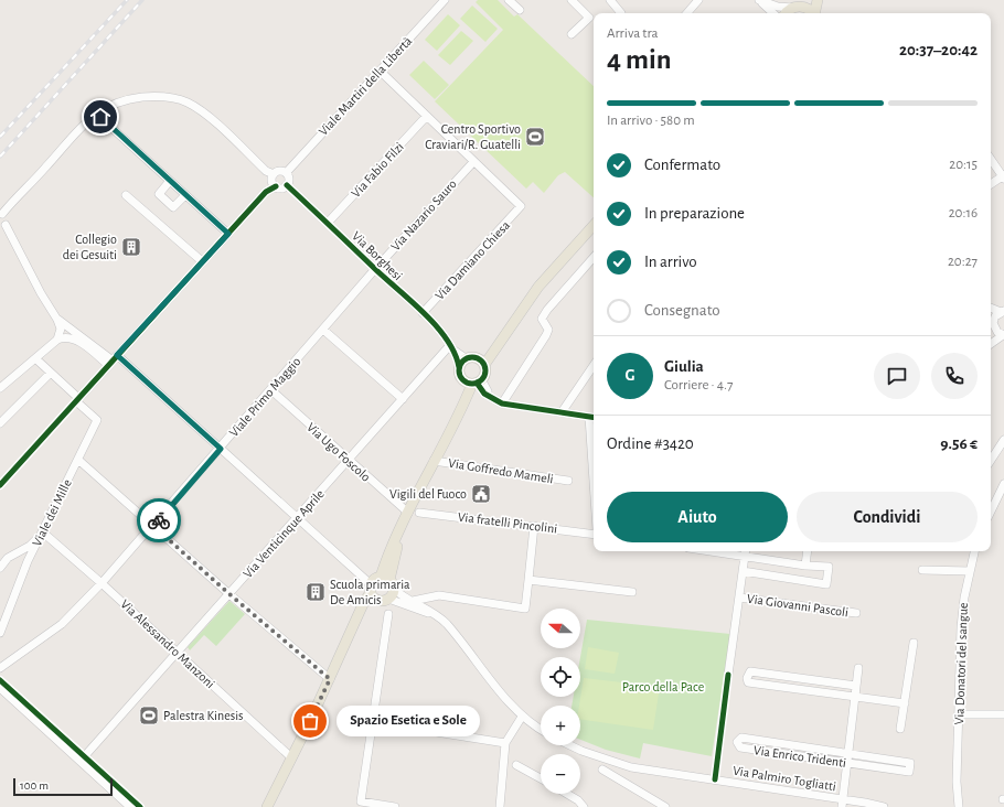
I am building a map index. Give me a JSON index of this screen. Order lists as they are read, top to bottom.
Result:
{
  "streets": {
    "street": [
      "Viale Martiri della Libertà",
      "Via Fabio Filzi",
      "Via Nazario Sauro",
      "Via Borghesi",
      "Via Damiano Chiesa",
      "Viale Primo Maggio",
      "Via Ugo Foscolo",
      "Via Goffredo Mameli",
      "Viale dei Mille",
      "Via fratelli Pincolini",
      "Via Venticinque Aprile",
      "Via Giovanni Pascoli",
      "Via Alessandro Manzoni",
      "Via Donatori del sangue",
      "Via Enrico Tridenti",
      "Via Palmiro Togliatti"
    ]
  },
  "crossings": [
    ["Viale Martiri della Libertà", "Via Borghesi"],
    ["Via Fabio Filzi", "Via Borghesi"],
    ["Via Nazario Sauro", "Via Borghesi"],
    ["Via Nazario Sauro", "Via Damiano Chiesa"],
    ["Via Nazario Sauro", "Viale Primo Maggio"],
    ["Via Borghesi", "Via Damiano Chiesa"],
    ["Via Borghesi", "Viale Primo Maggio"],
    ["Via Borghesi", "Via Venticinque Aprile"],
    ["Viale Primo Maggio", "Via Ugo Foscolo"],
    ["Viale Primo Maggio", "Via Alessandro Manzoni"],
    ["Via Ugo Foscolo", "Via fratelli Pincolini"],
    ["Via Ugo Foscolo", "Via Venticinque Aprile"],
    ["Viale dei Mille", "Via Alessandro Manzoni"],
    ["Via Venticinque Aprile", "Via Alessandro Manzoni"]
  ],
  "parks": ["Parco della Pace"],
  "places": {
    "sports": ["Centro Sportivo Craviari/R. Guatelli", "Palestra Kinesis"],
    "building": ["Collegio dei Gesuiti", "Scuola primaria De Amicis"],
    "public building": ["Vigili del Fuoco"],
    "other": ["Spazio Esetica e Sole"]
  },
  "scale_bar": "100 m",
  "north": "left",
  "page": {
    "heading": ["4 min", "Arriva tra", "20:37–20:42"],
    "panel": [
      "Giulia",
      "Corriere · 4.7",
      "Ordine #3420",
      "9.56 €"
    ],
    "bar": "In arrivo · 580 m",
    "list": [
      ["Confermato", "20:15"],
      ["In preparazione", "20:16"],
      ["In arrivo", "20:27"],
      "Consegnato"
    ],
    "round": "G",
    "buttons": ["Aiuto", "Condividi"],
    "map_buttons": ["+", "−"],
    "bubble": "Spazio Esetica e Sole",
    "scale": "100 m"
  }
}
